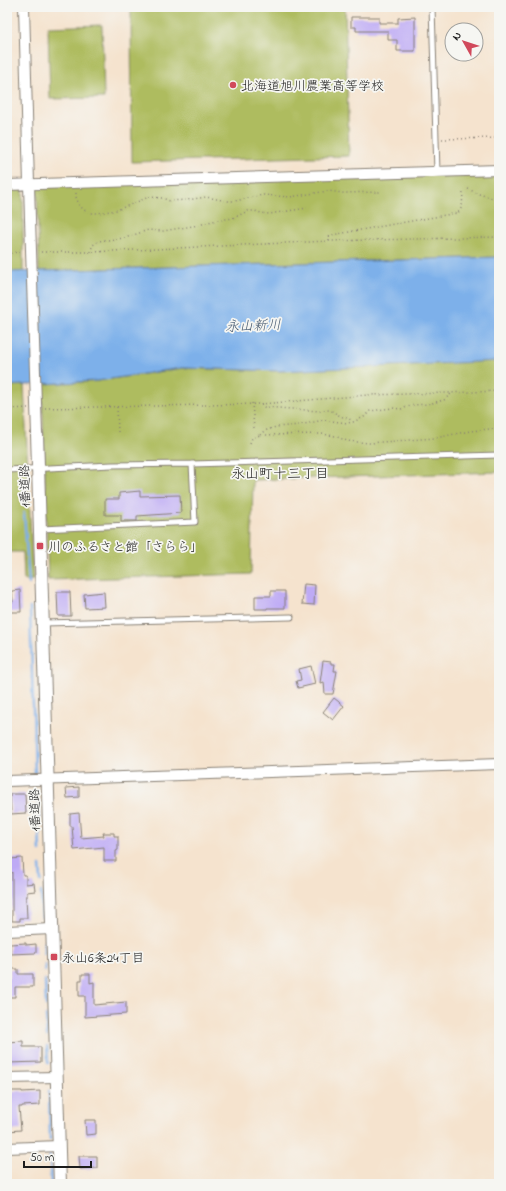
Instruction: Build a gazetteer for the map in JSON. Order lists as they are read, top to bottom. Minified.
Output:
{"streets":{"street":["1番道路"]},"districts":["永山町十三丁目"],"water":["永山新川"],"places":{"other":["北海道旭川農業高等学校"],"transit":["川のふるさと館「さらら」","永山6条24丁目"]},"scale_bar":"50 m","north":"top left"}
